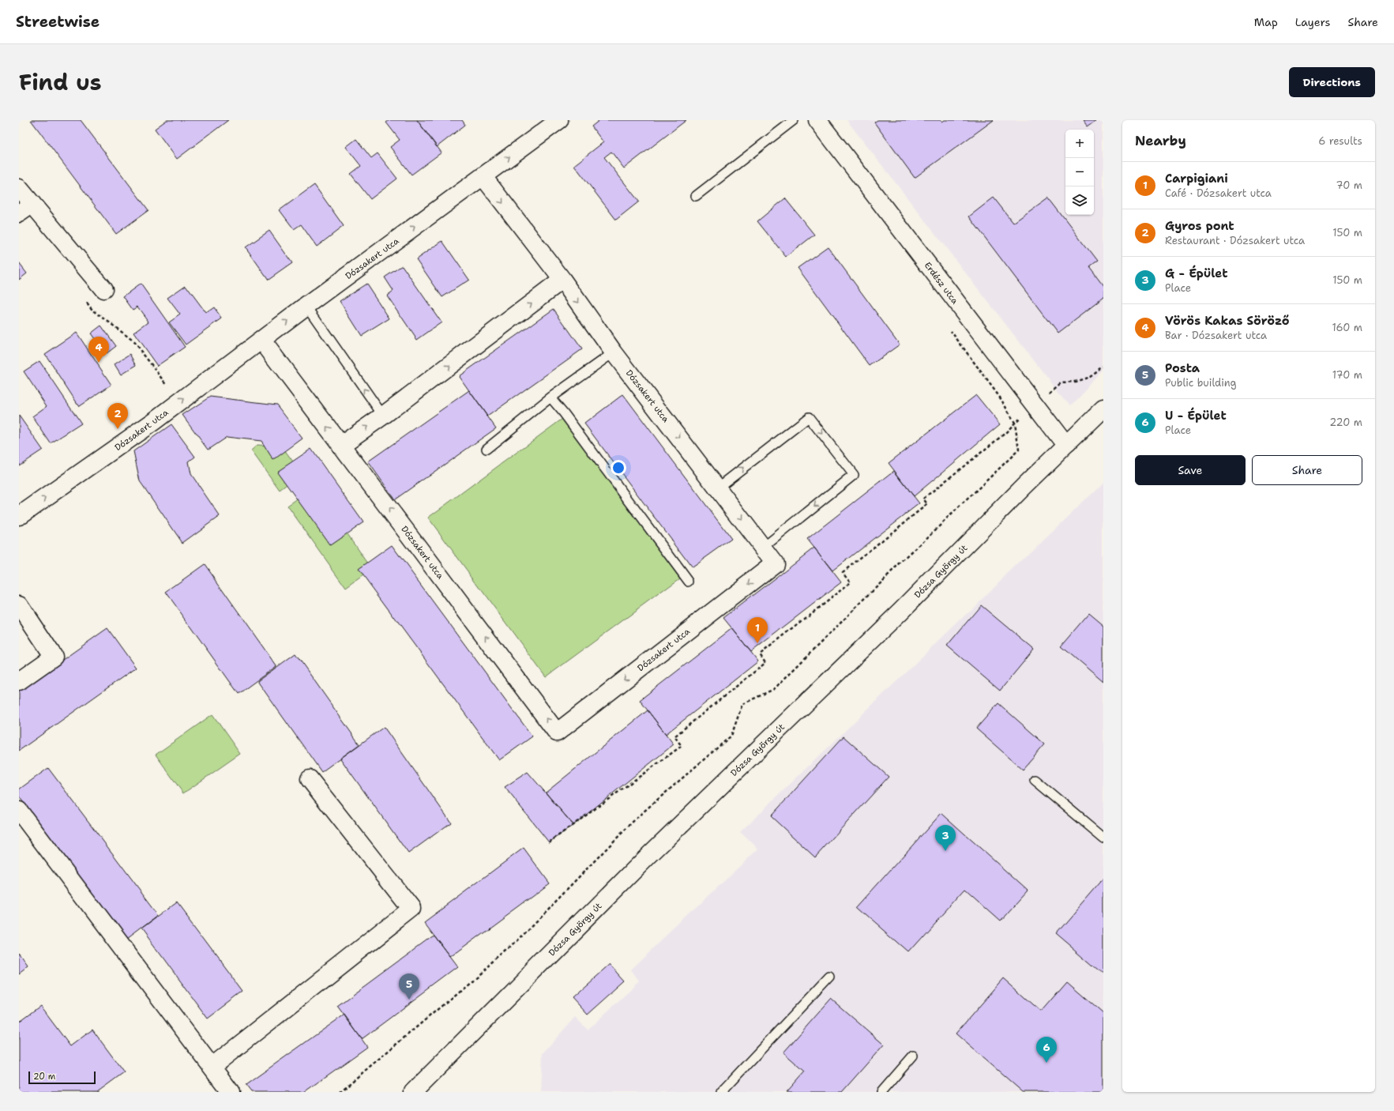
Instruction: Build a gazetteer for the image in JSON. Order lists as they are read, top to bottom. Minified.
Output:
{"streets":{"street":["Dózsakert utca","Erdész utca","Dózsa György út"]},"crossings":[["Erdész utca","Dózsa György út"]],"scale_bar":"20 m","page":{"header":"Streetwise","nav":["Map","Layers","Share"],"title":"Find us","buttons":["Directions",["Save","Share"]],"heading":["Nearby","6 results"],"map_buttons":["+","−"],"list":[{"mark":"1","name":"Carpigiani","note":"Café · Dózsakert utca","value":"70 m"},{"mark":"2","name":"Gyros pont","note":"Restaurant · Dózsakert utca","value":"150 m"},{"mark":"3","name":"G - Épület","note":"Place","value":"150 m"},{"mark":"4","name":"Vörös Kakas Söröző","note":"Bar · Dózsakert utca","value":"160 m"},{"mark":"5","name":"Posta","note":"Public building","value":"170 m"},{"mark":"6","name":"U - Épület","note":"Place","value":"220 m"}],"pins":["4","2","1","3","5","6"],"scale":"20 m"}}
